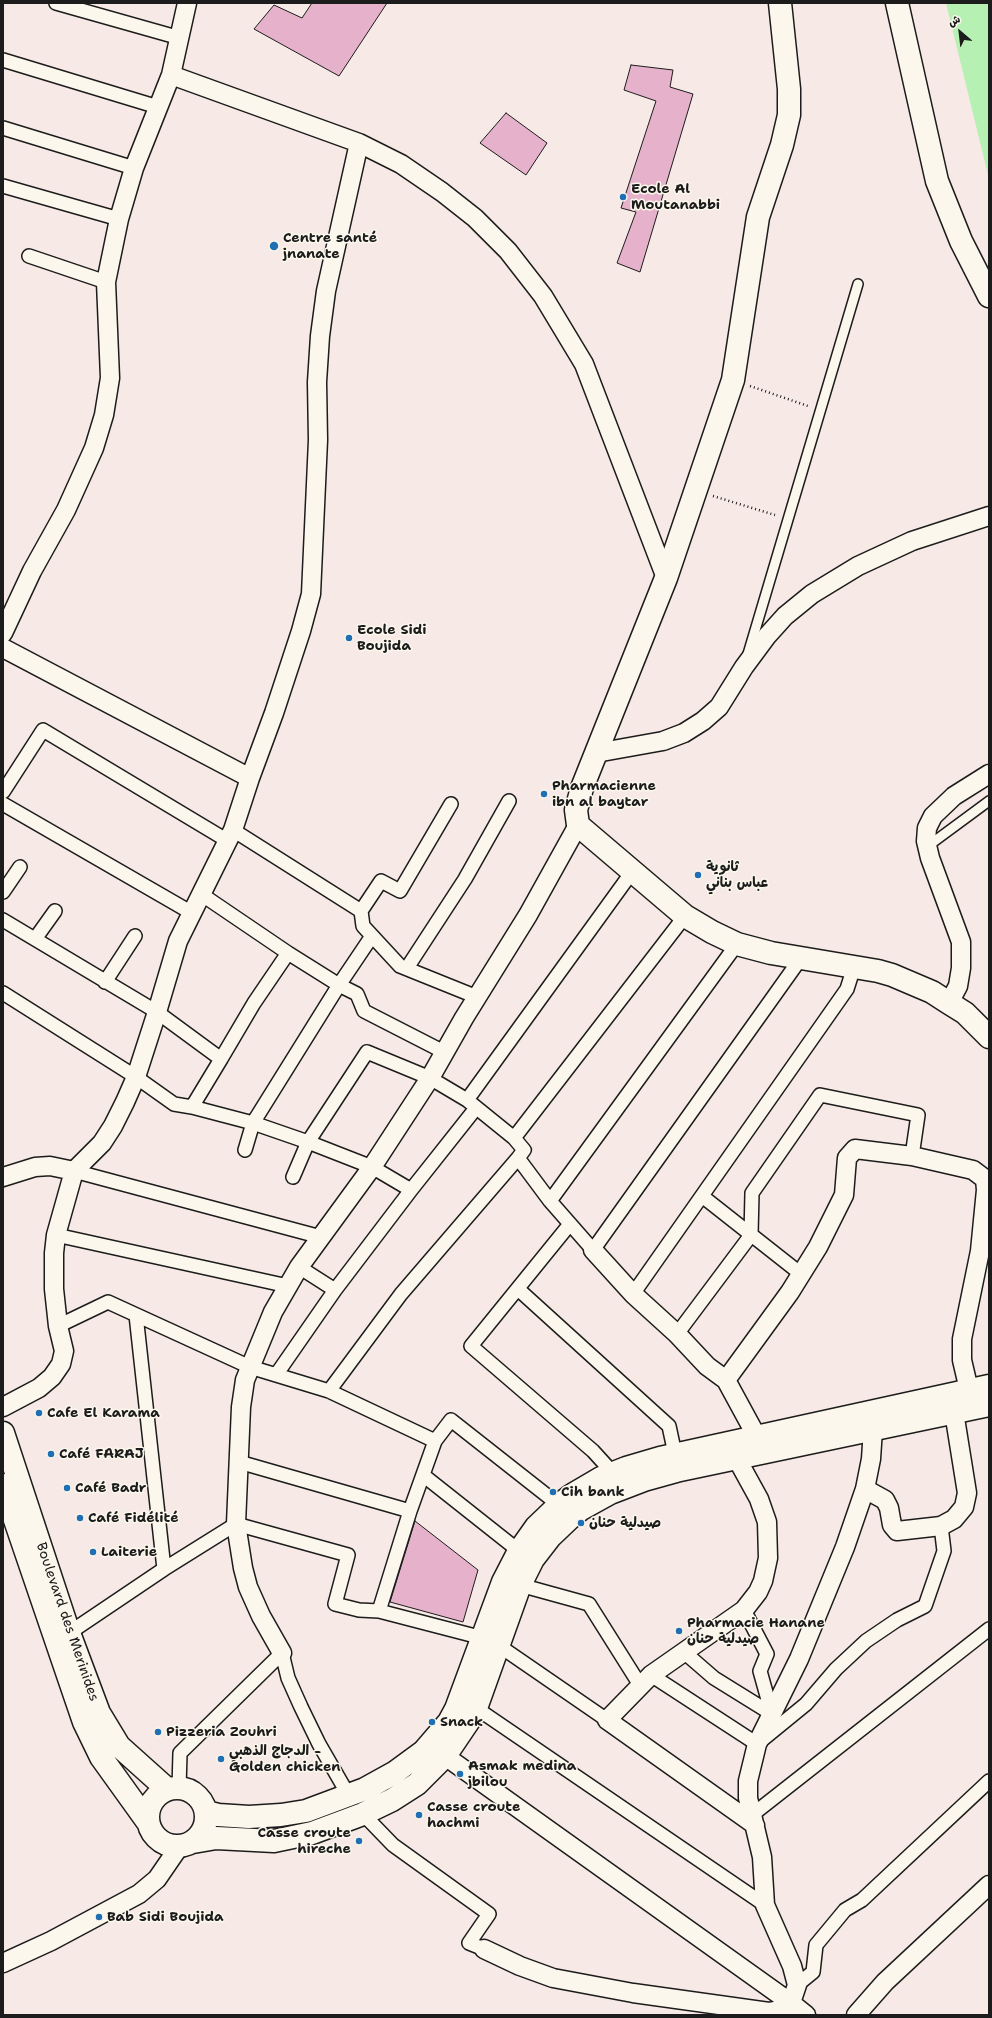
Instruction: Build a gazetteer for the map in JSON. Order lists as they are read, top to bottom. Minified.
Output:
{"streets":{"main road":["Boulevard des Merinides"]},"places":["Ecole Al Moutanabbi","Centre santé jnanate","Ecole Sidi Boujida","Pharmacienne ibn al baytar","ثانوية عباس بناني","Cafe El Karama","Café FARAJ","Café Badr","Cih bank","Café Fidélité","صيدلية حنان","Laiterie","Pharmacie Hanane صيدلية حنان","Snack","Pizzeria Zouhri","الدجاج الذهبي - Golden chicken","Asmak medina jbilou","Casse croute hachmi","Casse croute hireche","Bab Sidi Boujida"],"north":"top left"}
